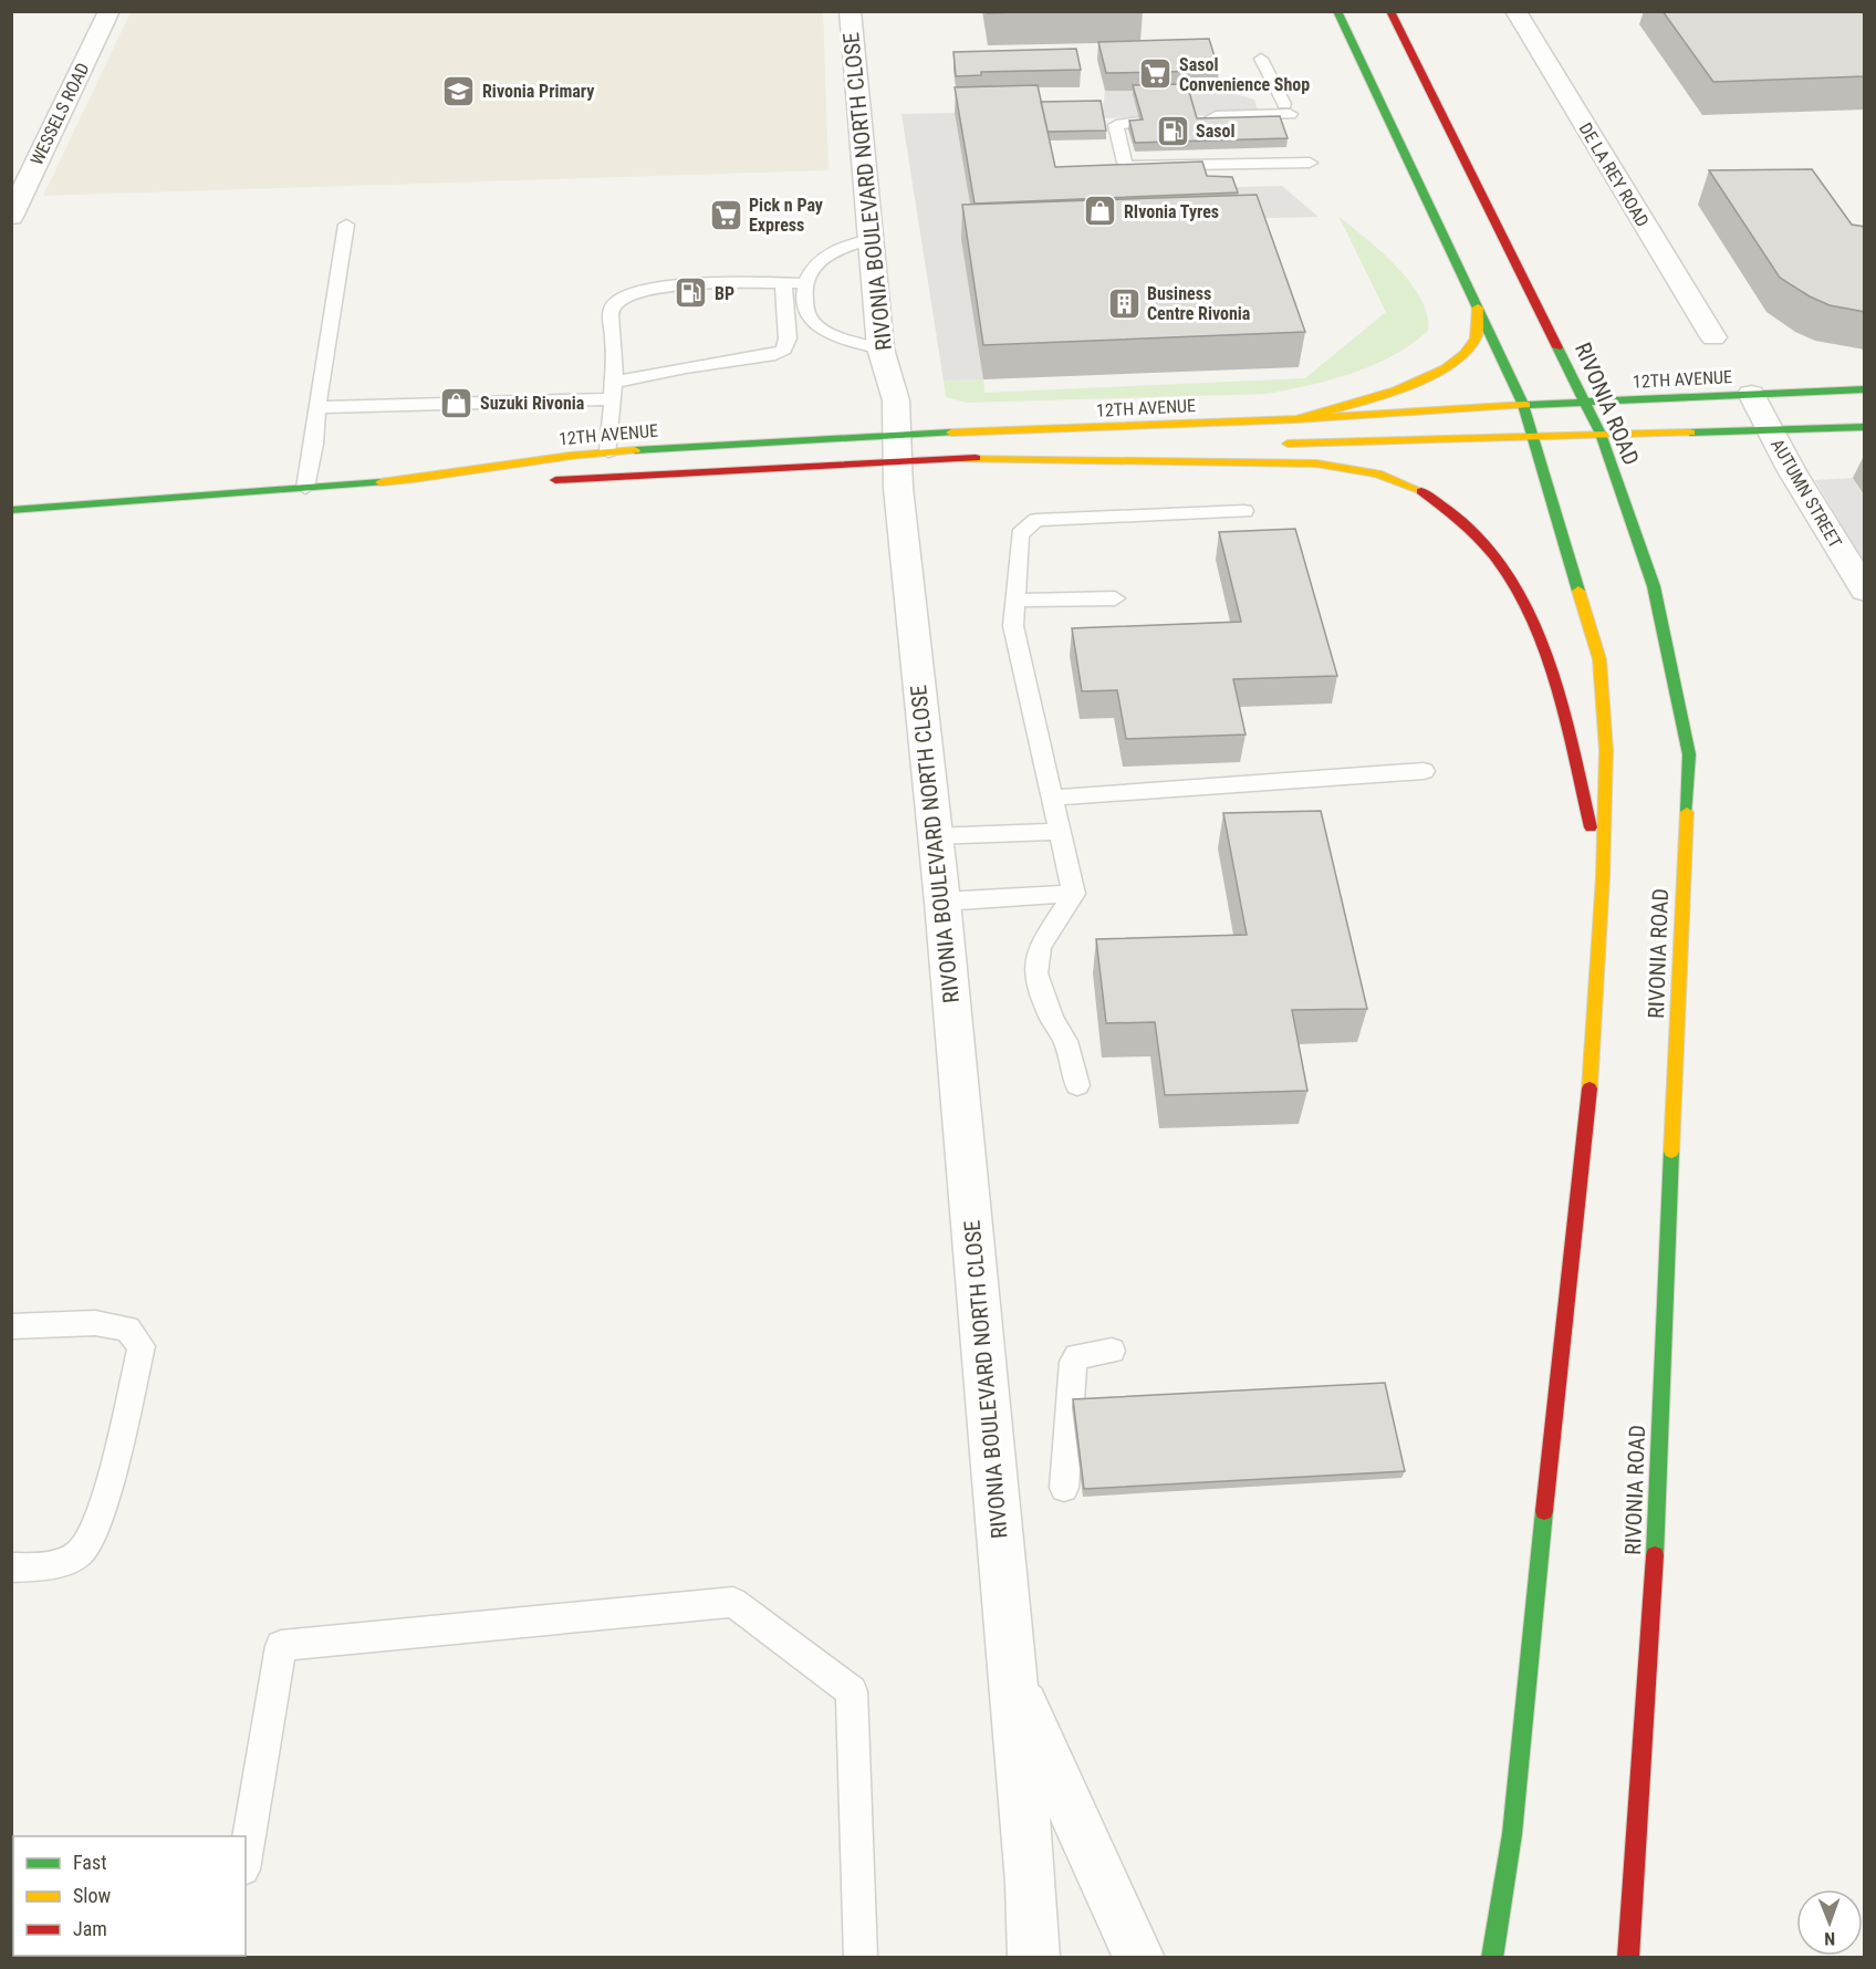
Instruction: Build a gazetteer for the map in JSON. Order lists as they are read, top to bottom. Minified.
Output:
{"streets":{"main road":["12TH AVENUE","RIVONIA ROAD"],"street":["WESSELS ROAD","DE LA REY ROAD","RIVONIA BOULEVARD NORTH CLOSE","AUTUMN STREET"]},"crossings":[["RIVONIA BOULEVARD NORTH CLOSE","12TH AVENUE"],["12TH AVENUE","RIVONIA ROAD"],["12TH AVENUE","AUTUMN STREET"]],"places":{"supermarket":["Sasol Convenience Shop","Pick n Pay Express"],"school or university":["Rivonia Primary"],"fuel station":["Sasol","BP"],"shop":["RIvonia Tyres","Suzuki Rivonia"],"building":["Business Centre Rivonia"]},"legend":["Fast","Slow","Jam"],"north":"bottom"}
